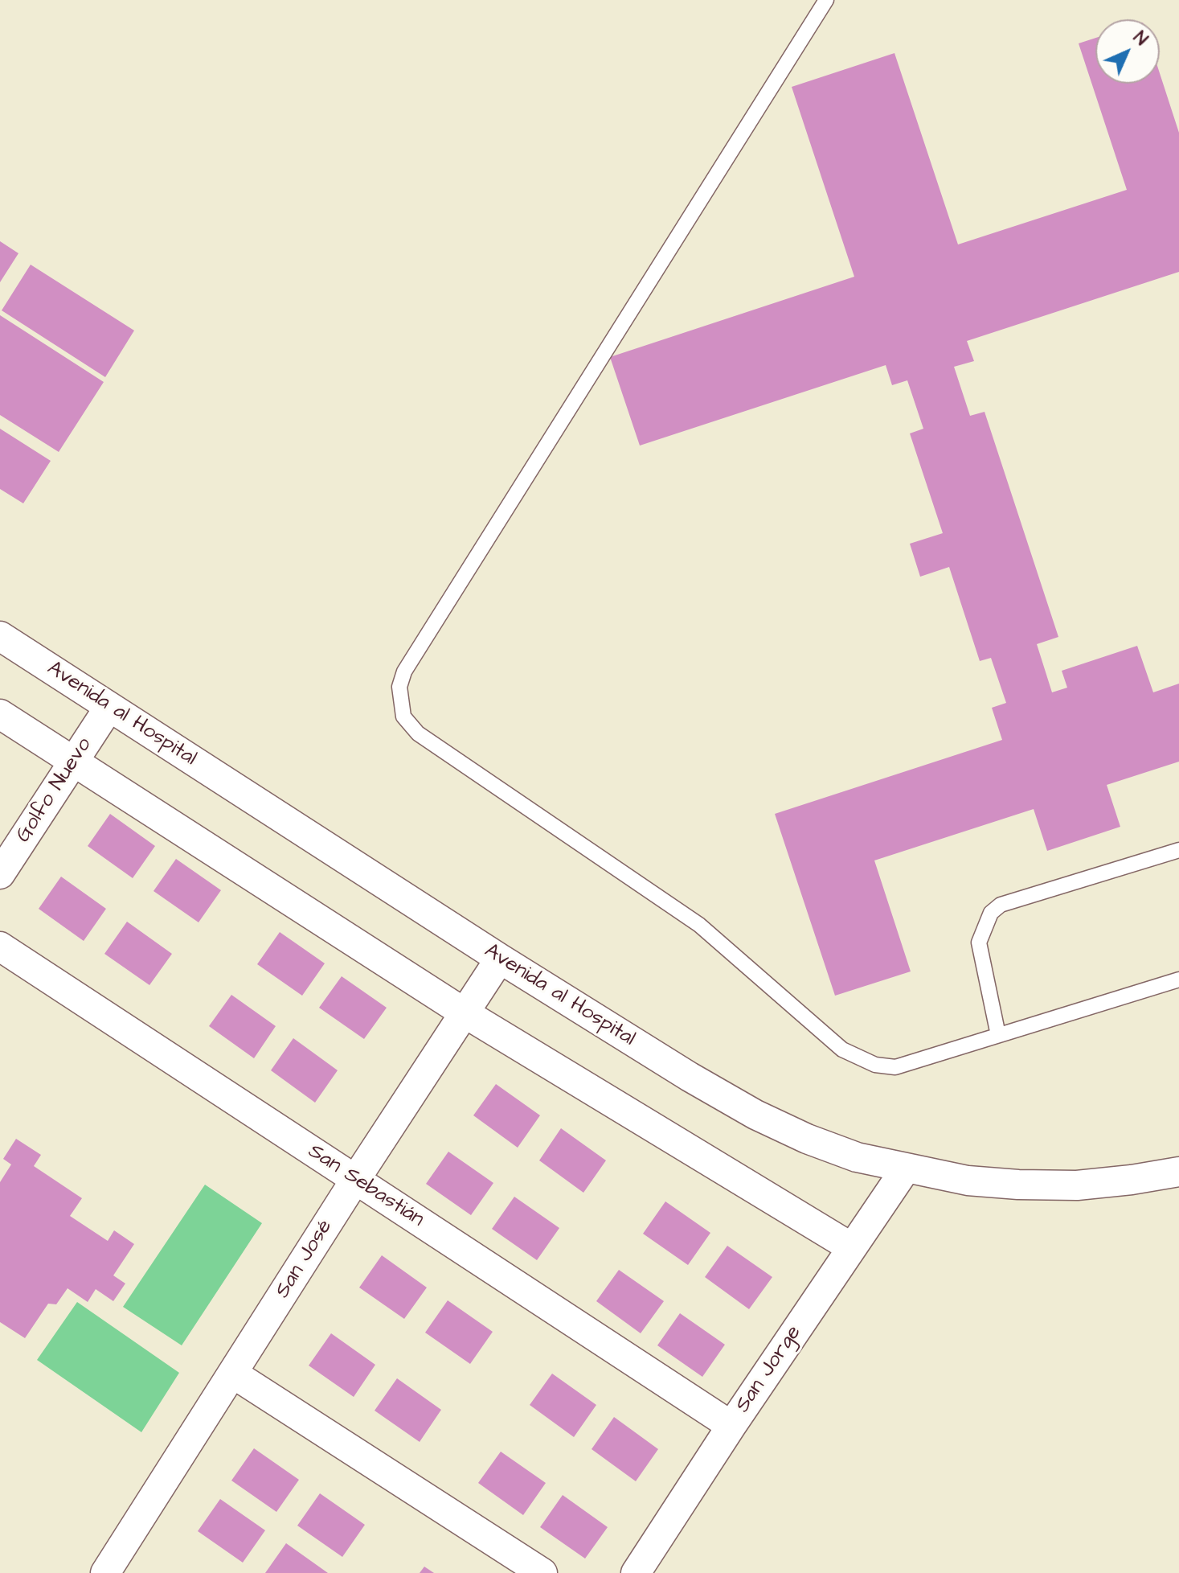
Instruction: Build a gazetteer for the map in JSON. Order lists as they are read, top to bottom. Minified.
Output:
{"streets":{"street":["Avenida al Hospital","Golfo Nuevo","San Sebastián","San José","San Jorge"]},"crossings":[["Avenida al Hospital","Golfo Nuevo"],["Avenida al Hospital","San José"],["Avenida al Hospital","San Jorge"],["San Sebastián","San José"],["San Sebastián","San Jorge"]],"north":"top right"}
